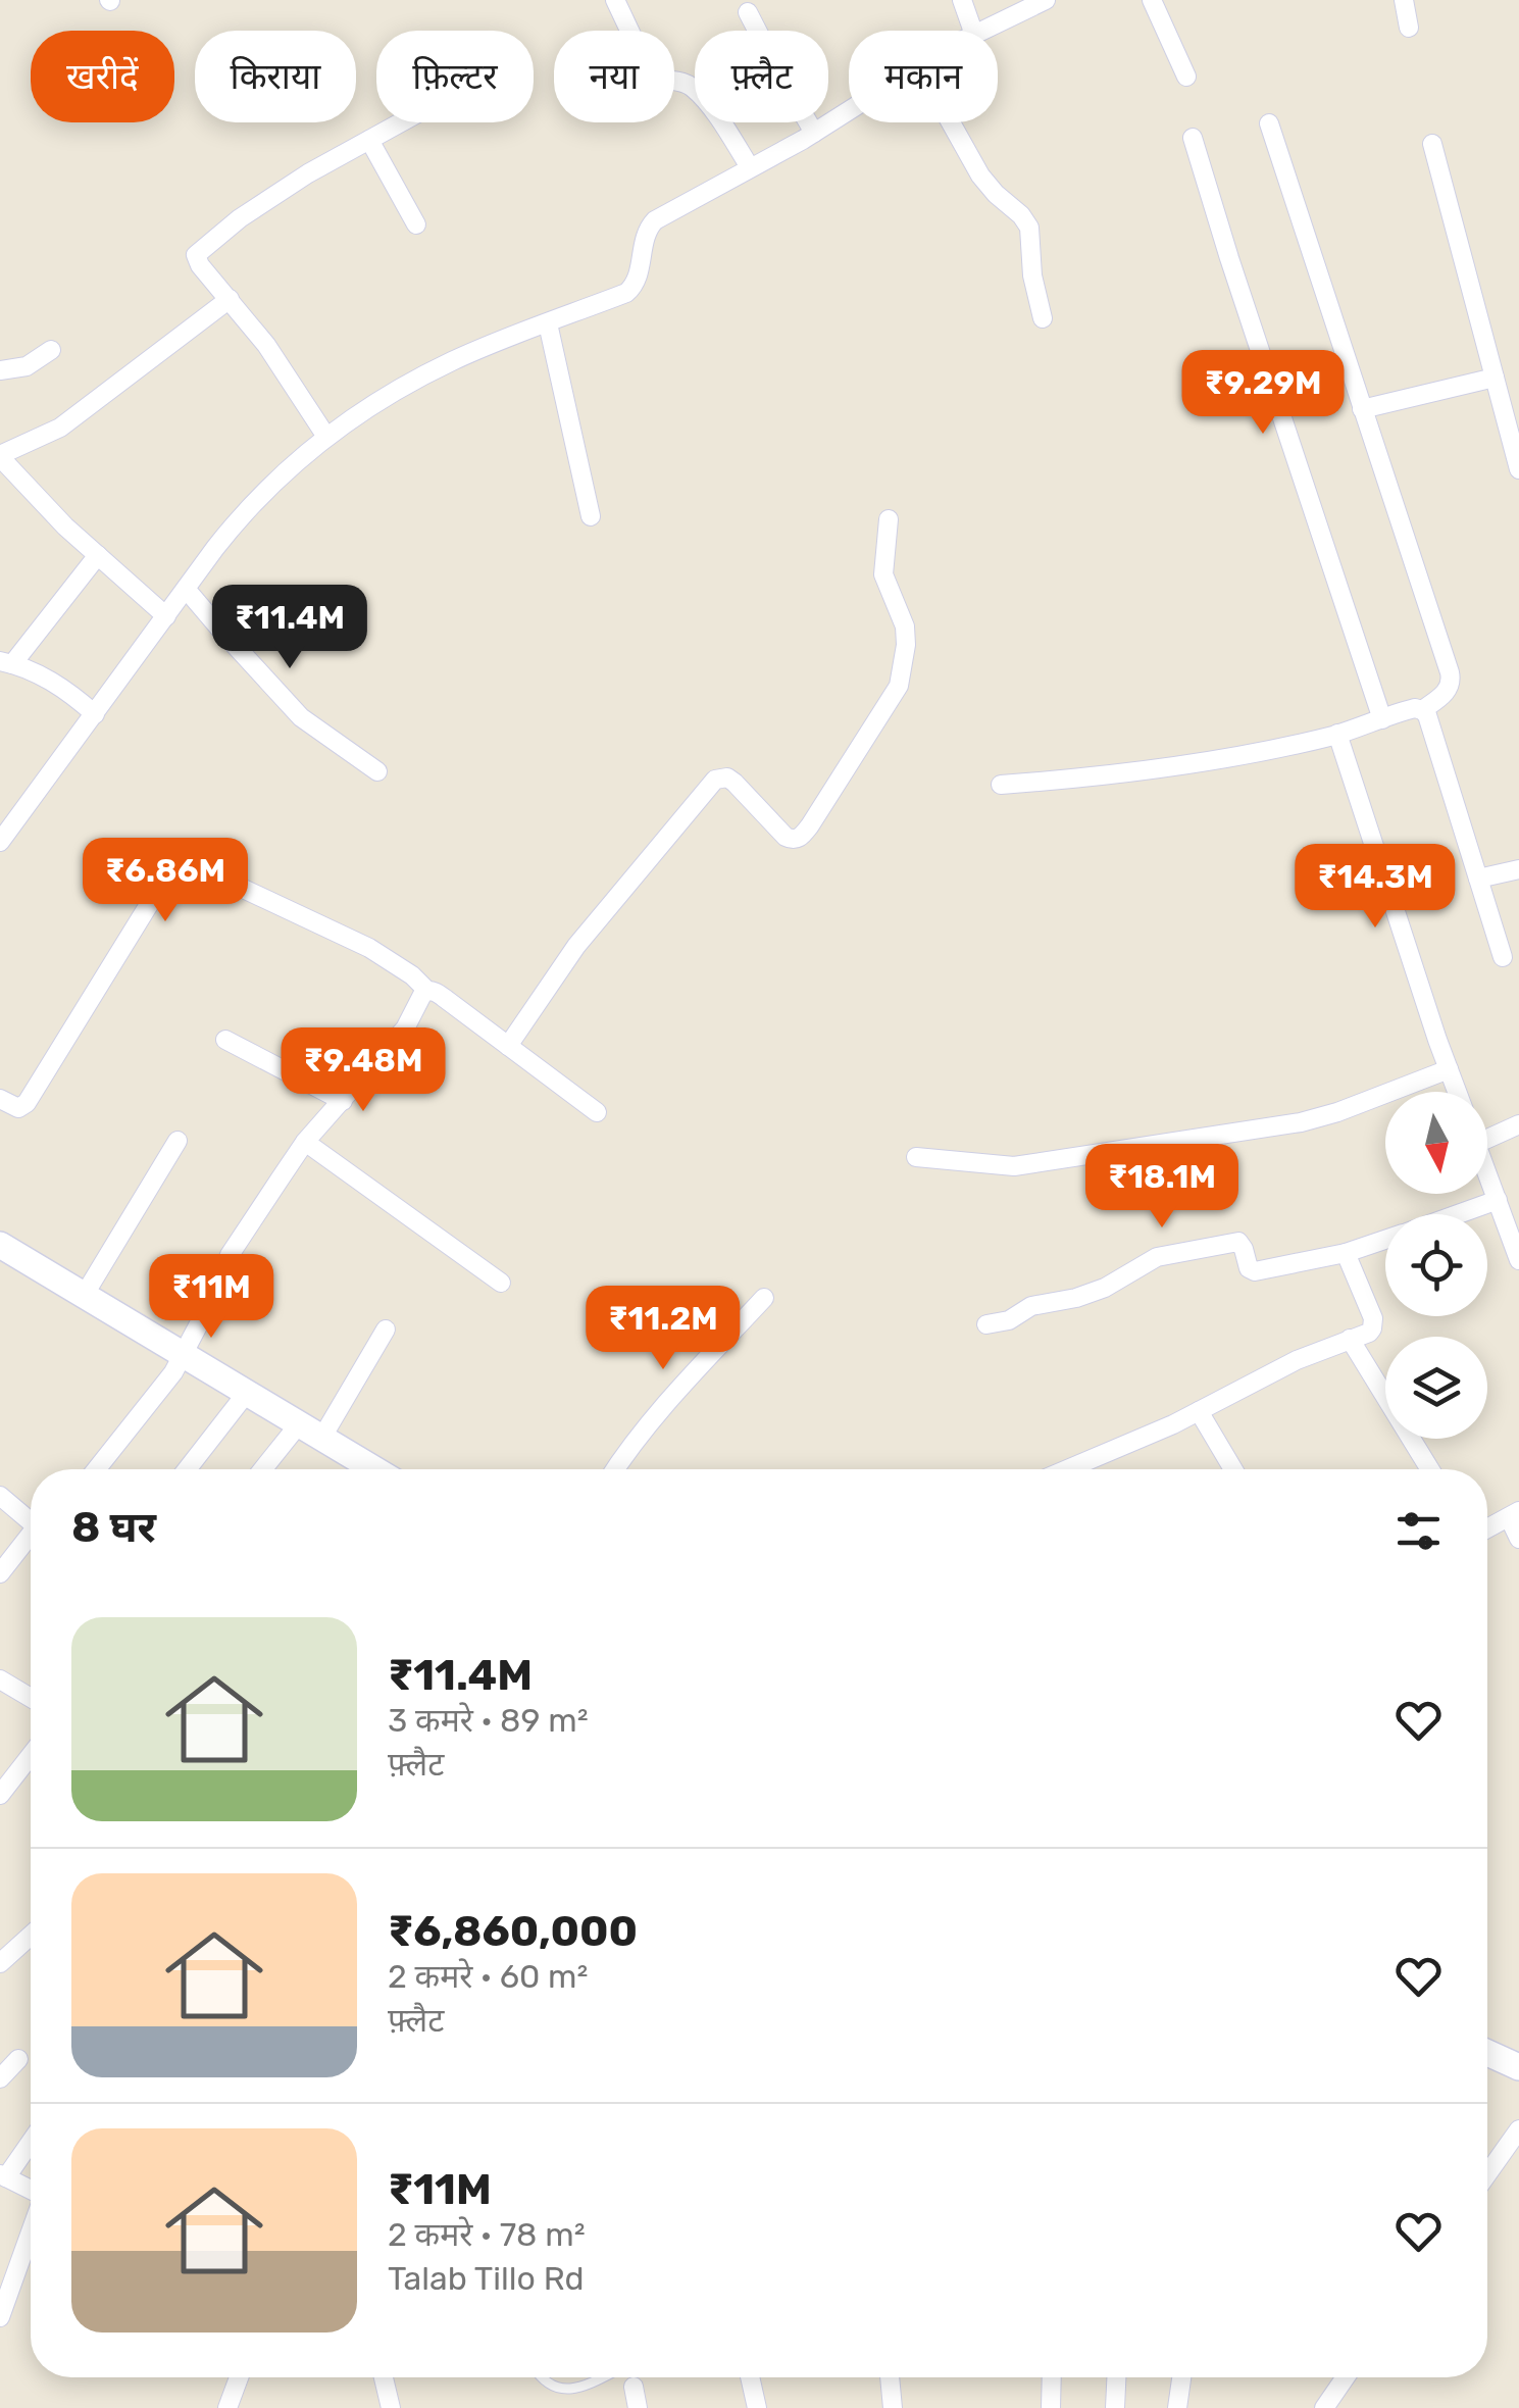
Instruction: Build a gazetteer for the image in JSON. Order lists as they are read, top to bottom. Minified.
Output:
{"north":"bottom","page":{"chip":["खरीदें","किराया","फ़िल्टर","नया","फ़्लैट","मकान"],"price":["₹9.29M","₹11.4M","₹6.86M","₹14.3M","₹9.48M","₹18.1M","₹11M","₹11.2M"],"heading":"8 घर","list":[{"name":"₹11.4M","note":"3 कमरे · 89 m² · फ़्लैट"},{"name":"₹6,860,000","note":"2 कमरे · 60 m² · फ़्लैट"},{"name":"₹11M","note":"2 कमरे · 78 m² · Talab Tillo Rd"}]}}
